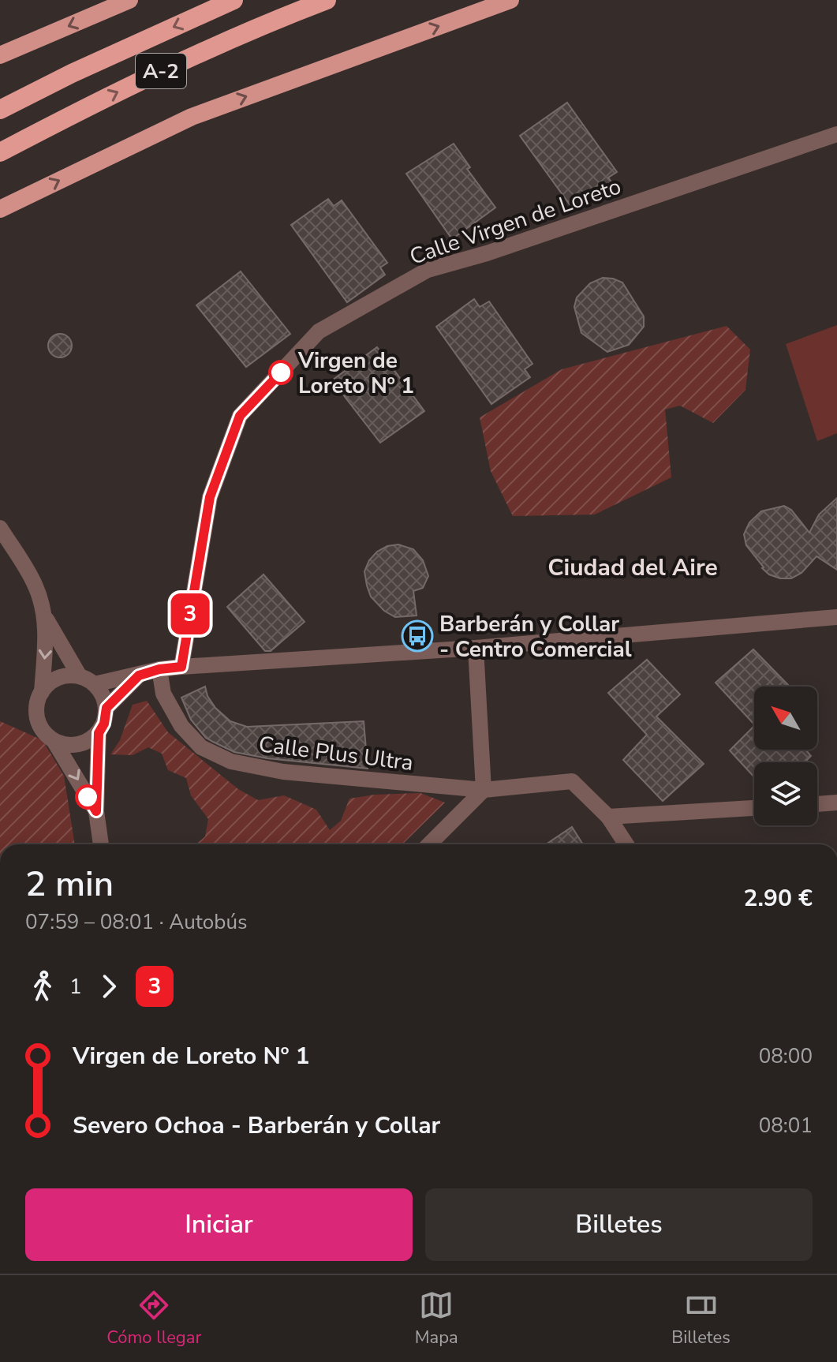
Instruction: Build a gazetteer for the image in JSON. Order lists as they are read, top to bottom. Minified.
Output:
{"streets":{"highway":["A-2"],"street":["Calle Virgen de Loreto","Calle Plus Ultra"]},"districts":["Ciudad del Aire"],"places":{"other":["Virgen de Loreto Nº 1"],"bus stop":["Barberán y Collar - Centro Comercial"]},"lines":["bus line 3"],"north":"top left","page":{"on_map":"3","heading":["2 min","07:59 – 08:01 · Autobús","2.90 €"],"legs":["1","3"],"list":[{"name":"Virgen de Loreto Nº 1","value":"08:00"},{"name":"Severo Ochoa - Barberán y Collar","value":"08:01"}],"buttons":["Iniciar","Billetes"],"tabs":["Cómo llegar","Mapa","Billetes"]}}
